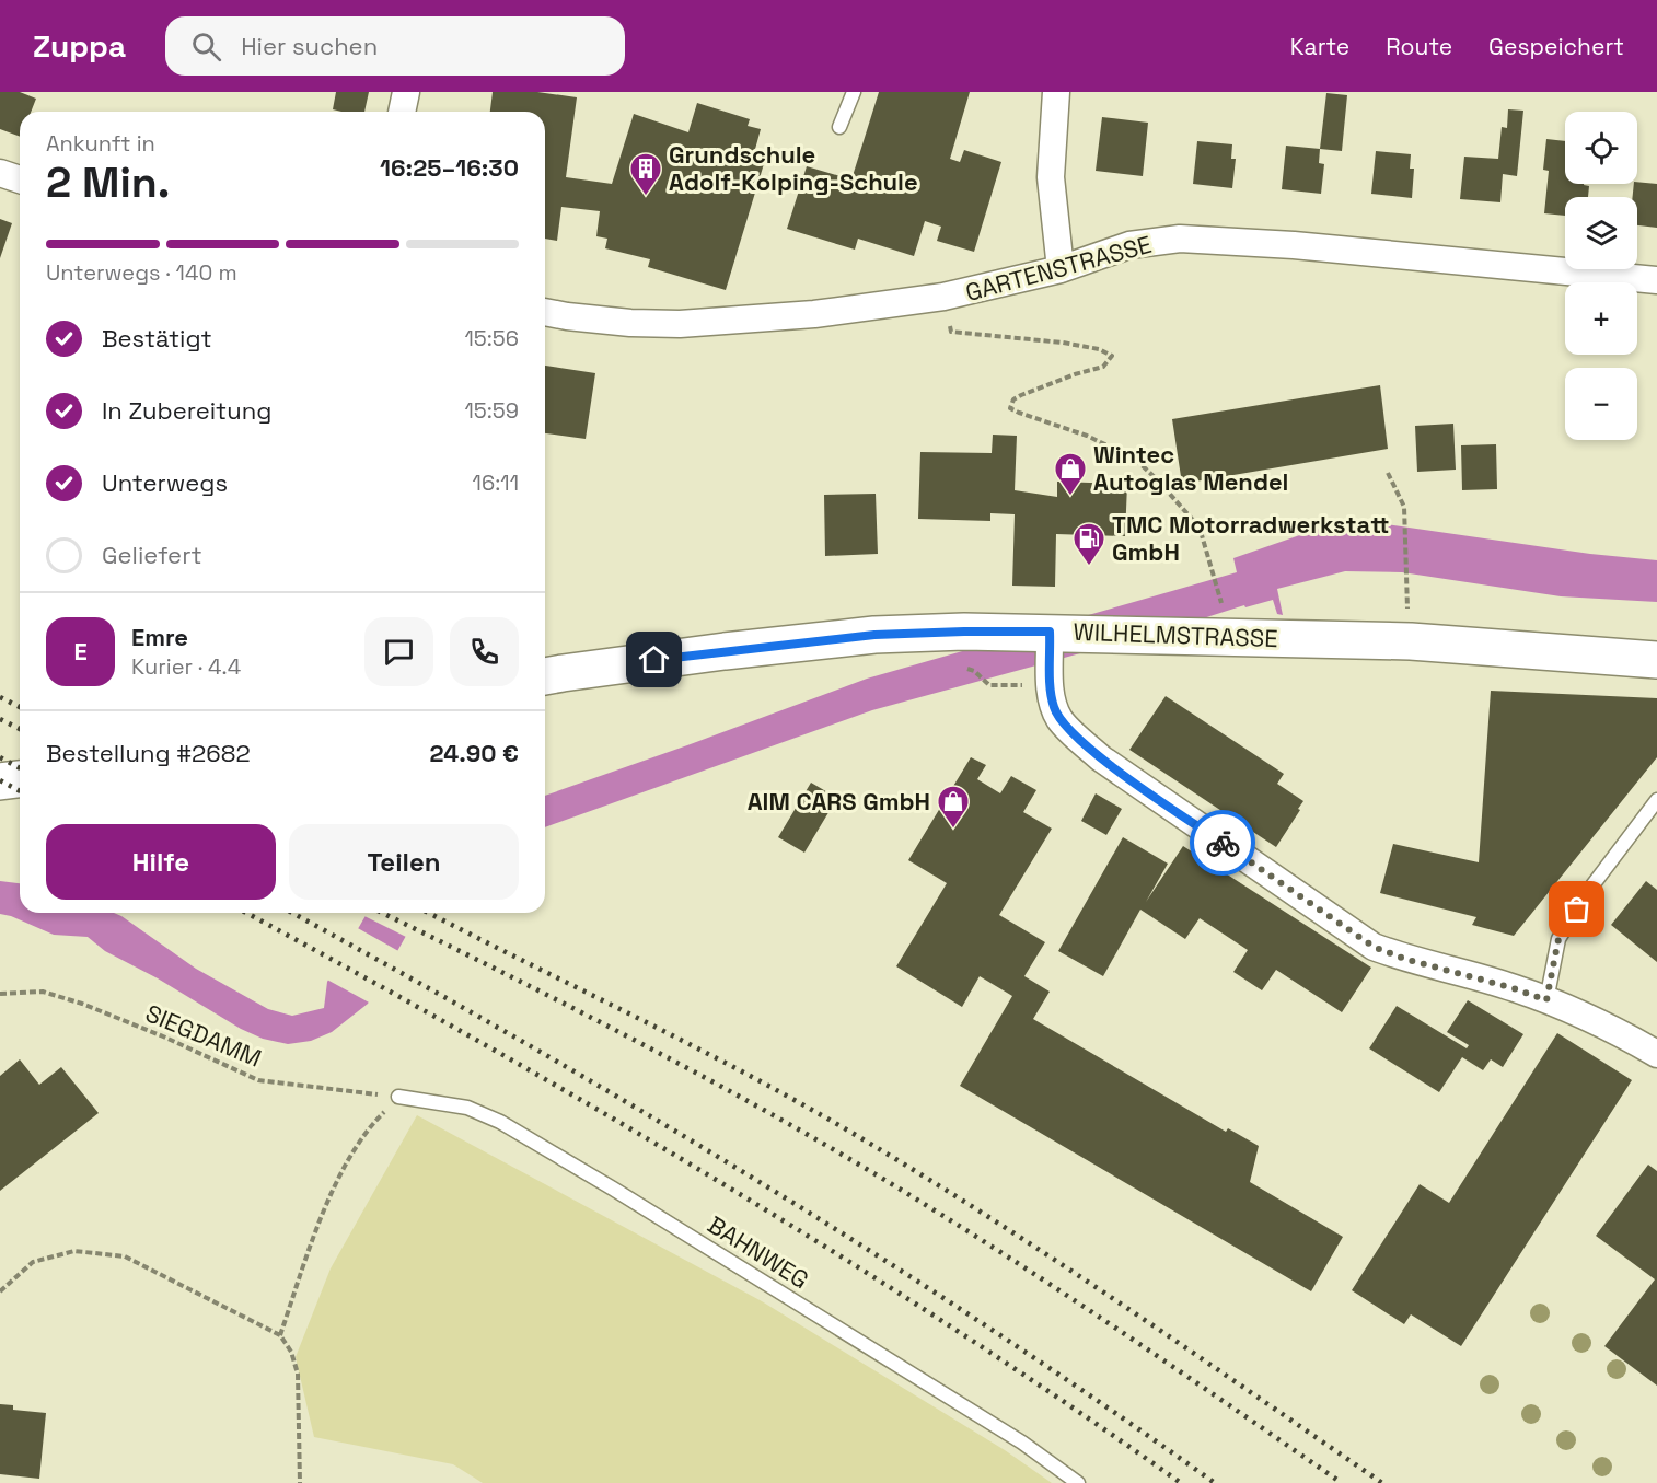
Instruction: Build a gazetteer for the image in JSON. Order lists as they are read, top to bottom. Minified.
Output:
{"streets":{"main road":["WILHELMSTRASSE"],"street":["GARTENSTRASSE"],"lane":["BAHNWEG"],"path":["SIEGDAMM"]},"crossings":[["SIEGDAMM","BAHNWEG"]],"places":{"building":["Grundschule Adolf-Kolping-Schule"],"shop":["Wintec Autoglas Mendel","AIM CARS GmbH"],"fuel station":["TMC Motorradwerkstatt GmbH"]},"page":{"header":"Zuppa","search":"Hier suchen","nav":["Karte","Route","Gespeichert"],"map_buttons":["+","−"],"heading":["2 Min.","Ankunft in","16:25–16:30"],"panel":["Emre","Kurier · 4.4","Bestellung #2682","24.90 €"],"bar":"Unterwegs · 140 m","list":[["Bestätigt","15:56"],["In Zubereitung","15:59"],["Unterwegs","16:11"],"Geliefert"],"round":"E","buttons":["Hilfe","Teilen"]}}
